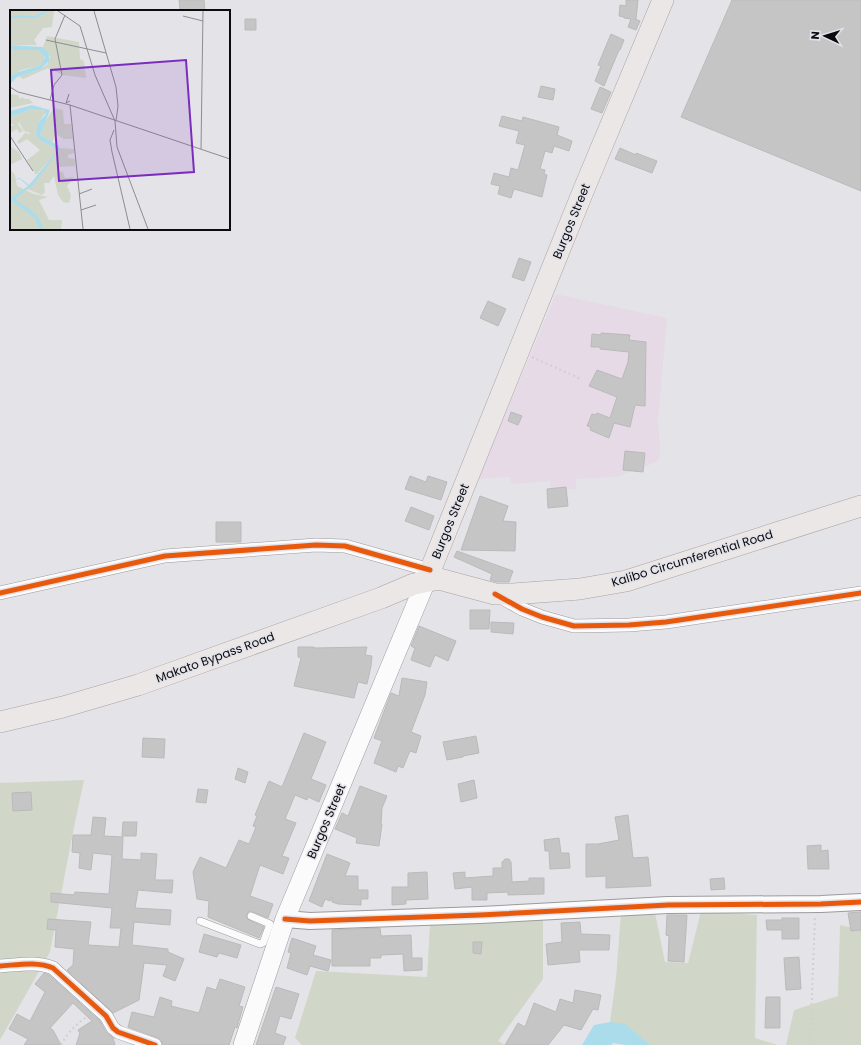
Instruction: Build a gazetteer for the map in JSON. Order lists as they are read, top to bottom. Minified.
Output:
{"streets":{"main road":["Burgos Street","Kalibo Circumferential Road","Makato Bypass Road"]},"crossings":[["Burgos Street","Kalibo Circumferential Road"],["Burgos Street","Makato Bypass Road"],["Kalibo Circumferential Road","Makato Bypass Road"]],"north":"left"}
